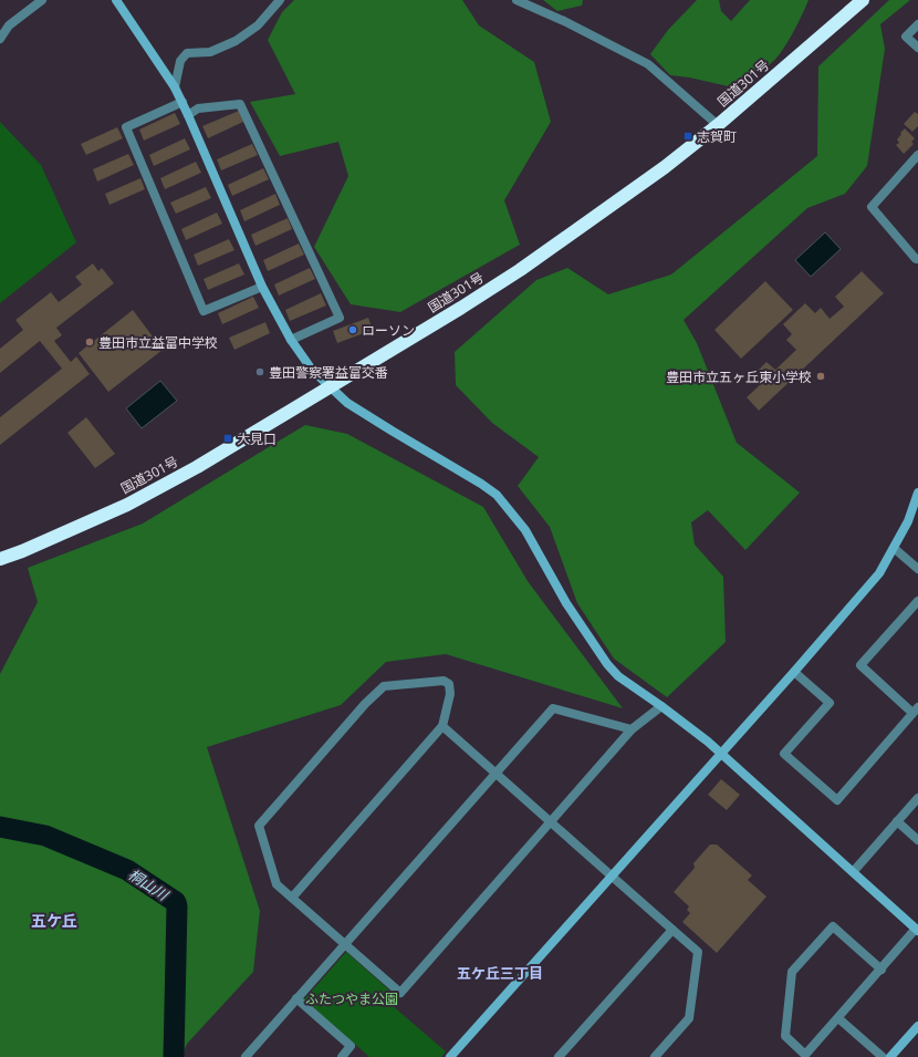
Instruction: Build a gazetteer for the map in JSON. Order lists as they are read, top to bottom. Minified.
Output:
{"streets":{"highway":["国道301号"]},"districts":["五ケ丘","五ケ丘三丁目"],"water":["桐山川"],"parks":["ふたつやま公園"],"places":{"transit":["志賀町","大見口"],"other":["ローソン","豊田市立益富中学校","豊田警察署益富交番","豊田市立五ヶ丘東小学校"]}}
